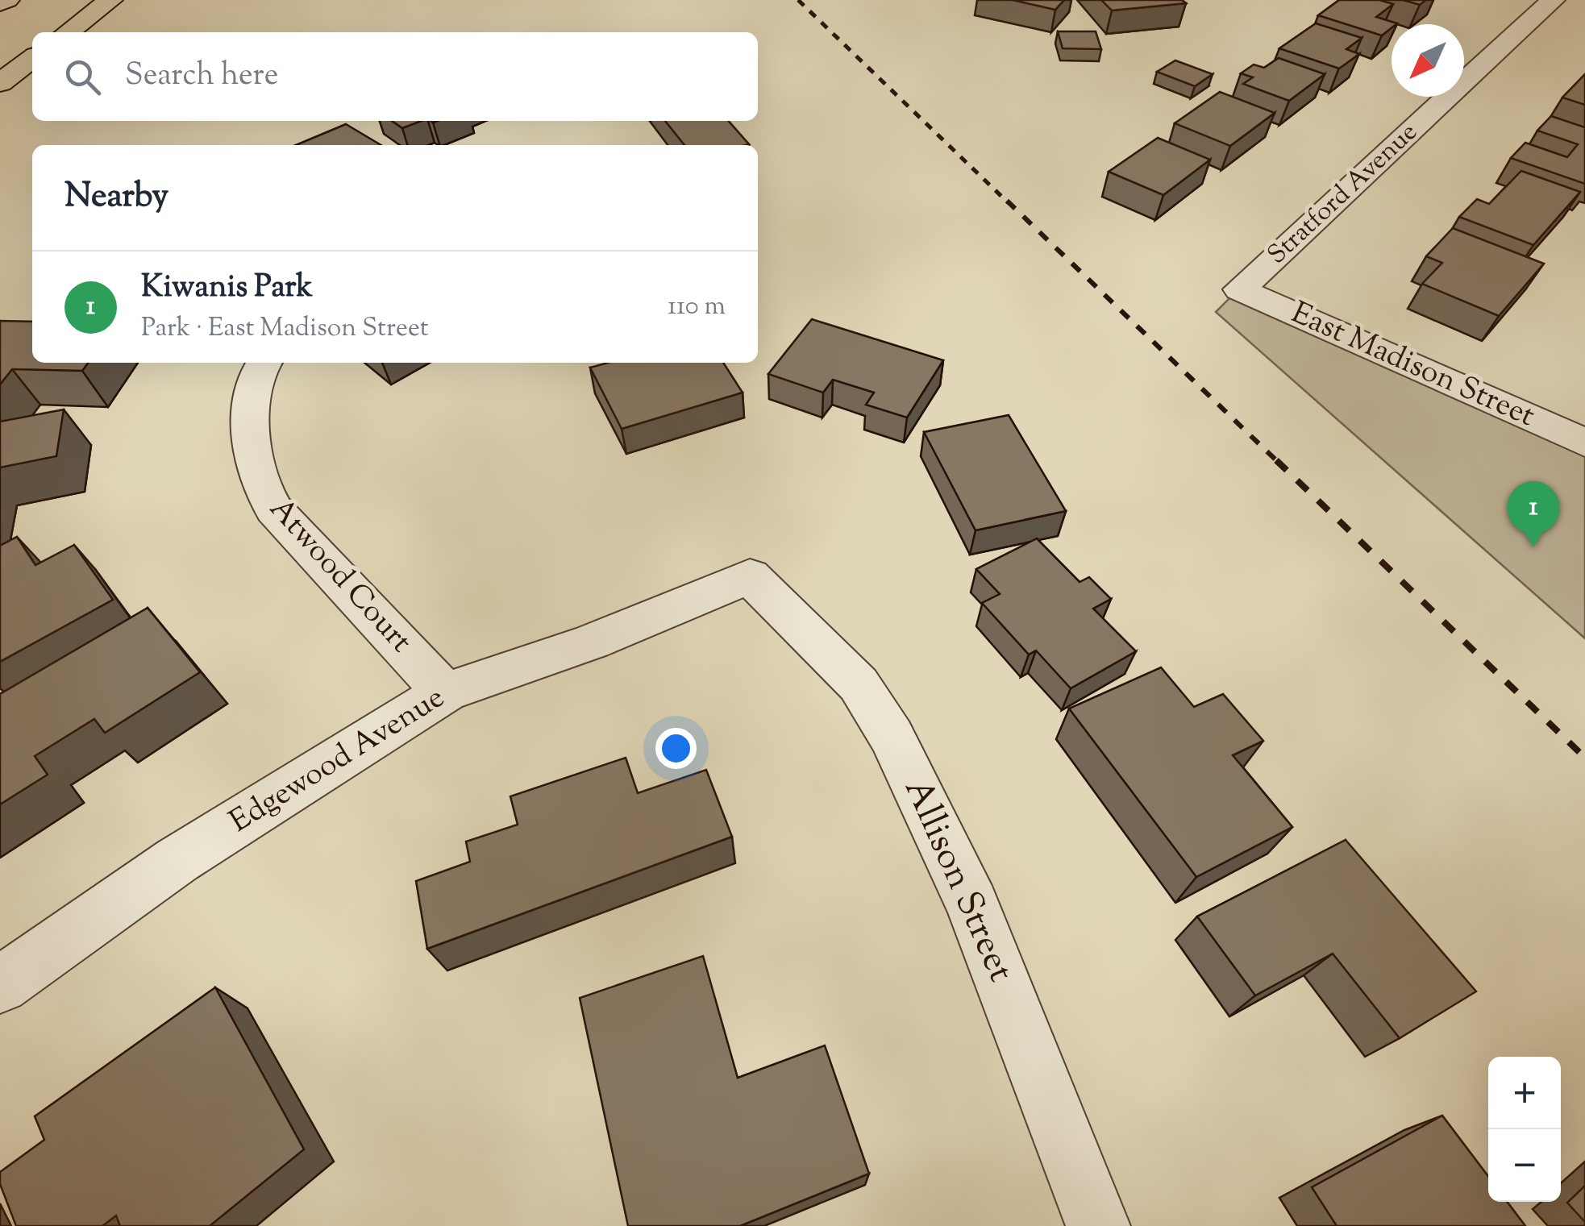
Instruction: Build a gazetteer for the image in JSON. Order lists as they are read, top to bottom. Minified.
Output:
{"streets":{"street":["Stratford Avenue","East Madison Street","Atwood Court","Edgewood Avenue","Allison Street"]},"crossings":[["Stratford Avenue","East Madison Street"],["Atwood Court","Edgewood Avenue"],["Edgewood Avenue","Allison Street"]],"north":"bottom left","page":{"search":"Search here","heading":"Nearby","list":[{"mark":"1","name":"Kiwanis Park","note":"Park · East Madison Street","value":"110 m"}],"pins":"1","map_buttons":["+","−"]}}
